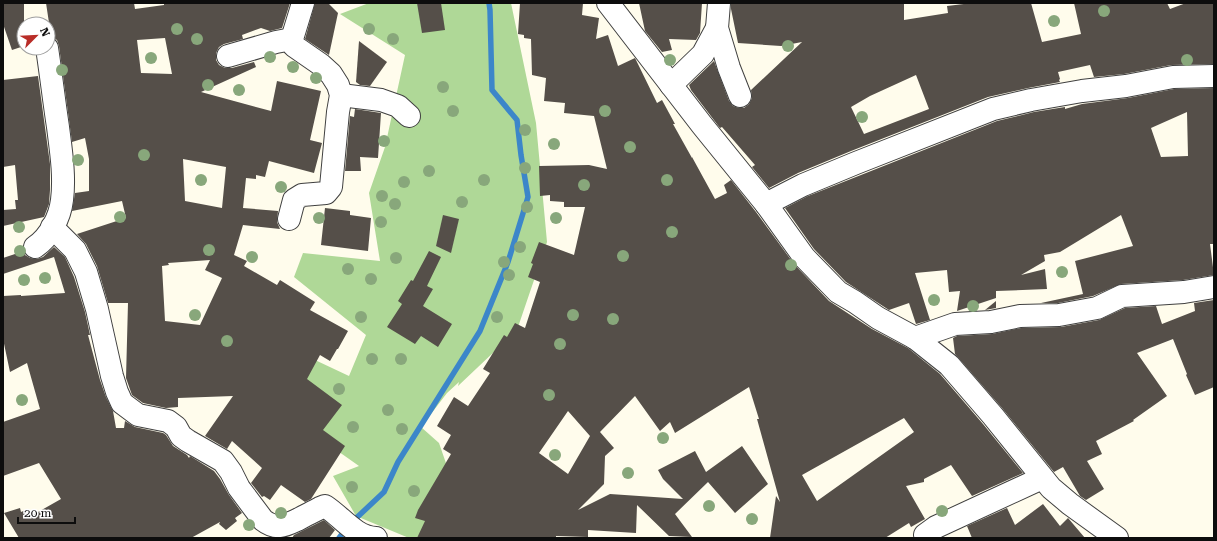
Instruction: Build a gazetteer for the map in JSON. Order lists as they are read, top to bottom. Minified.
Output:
{"scale_bar":"20 m","north":"top right"}
